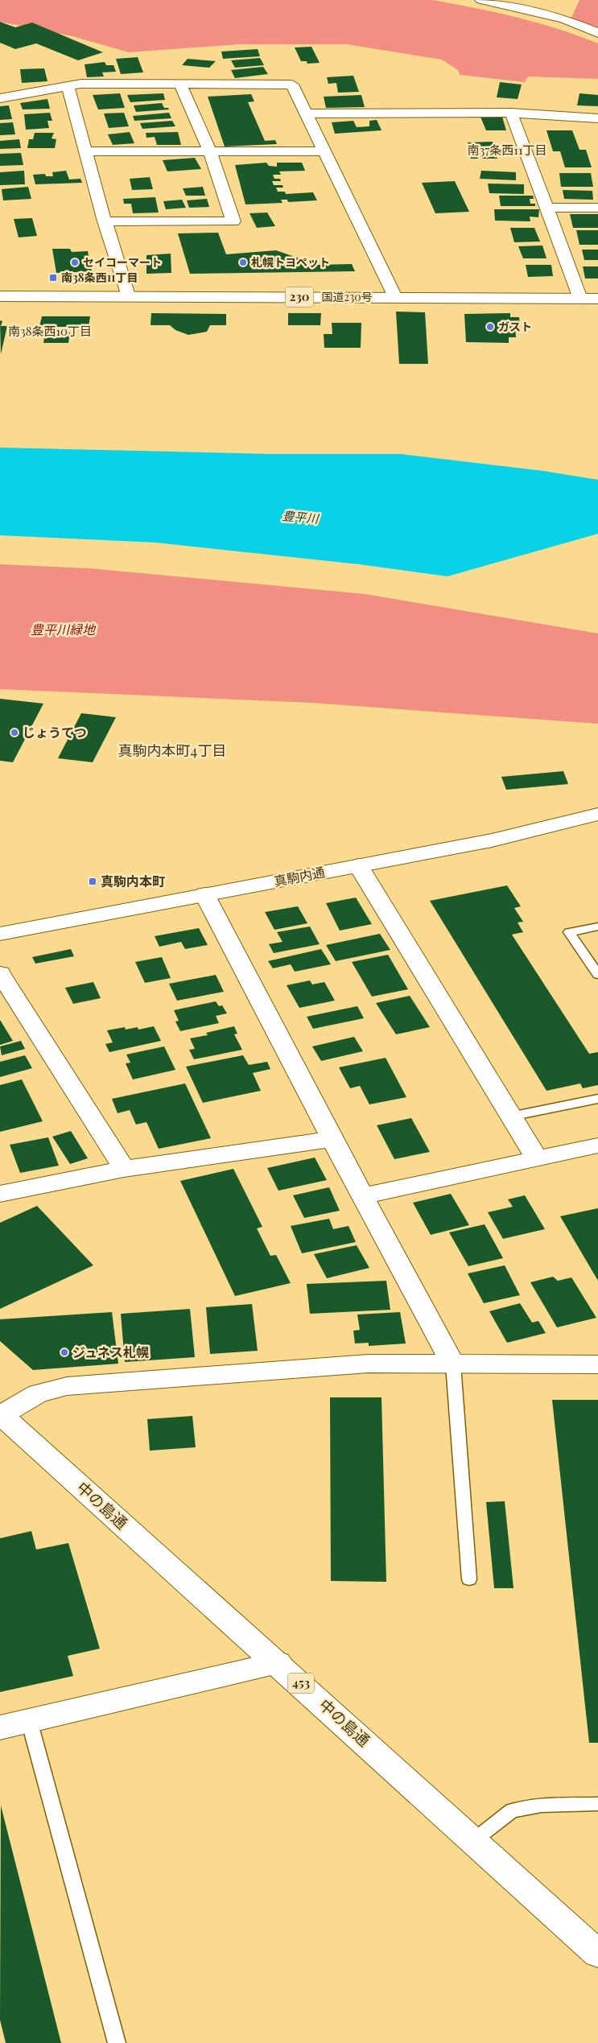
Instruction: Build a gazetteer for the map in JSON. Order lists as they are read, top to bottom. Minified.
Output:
{"streets":{"main road":["230","国道230号","真駒内通","中の島通","453"]},"districts":["南37条西11丁目","南38条西10丁目","真駒内本町4丁目"],"water":["豊平川"],"parks":["豊平川緑地"],"places":{"other":["セイコーマート","札幌トヨペット","ガスト","じょうてつ","ジュネス札幌"],"transit":["南38条西11丁目","真駒内本町"]}}
